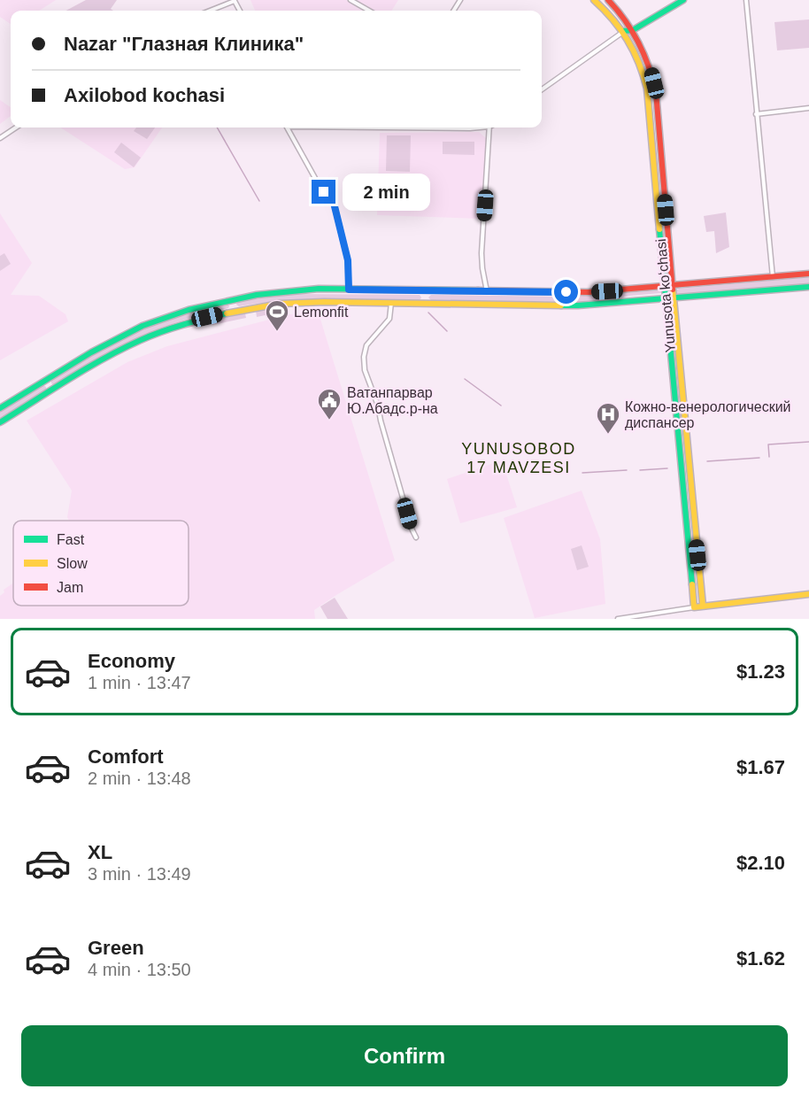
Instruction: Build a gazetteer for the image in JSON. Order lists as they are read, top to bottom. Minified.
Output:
{"streets":{"main road":["Yunusota koʻchasi"]},"districts":["YUNUSOBOD 17 MAVZESI"],"places":{"sports":["Lemonfit"],"public building":["Ватанпарвар Ю.Абадс.р-на"],"hospital":["Кожно-венерологический диспансер"]},"legend":["Fast","Slow","Jam"],"page":{"banner":["Nazar \"Глазная Клиника\"","Axilobod kochasi"],"bubble":"2 min","list":[{"name":"Economy","note":"1 min · 13:47","value":"$1.23"},{"name":"Comfort","note":"2 min · 13:48","value":"$1.67"},{"name":"XL","note":"3 min · 13:49","value":"$2.10"},{"name":"Green","note":"4 min · 13:50","value":"$1.62"}],"buttons":"Confirm"}}
